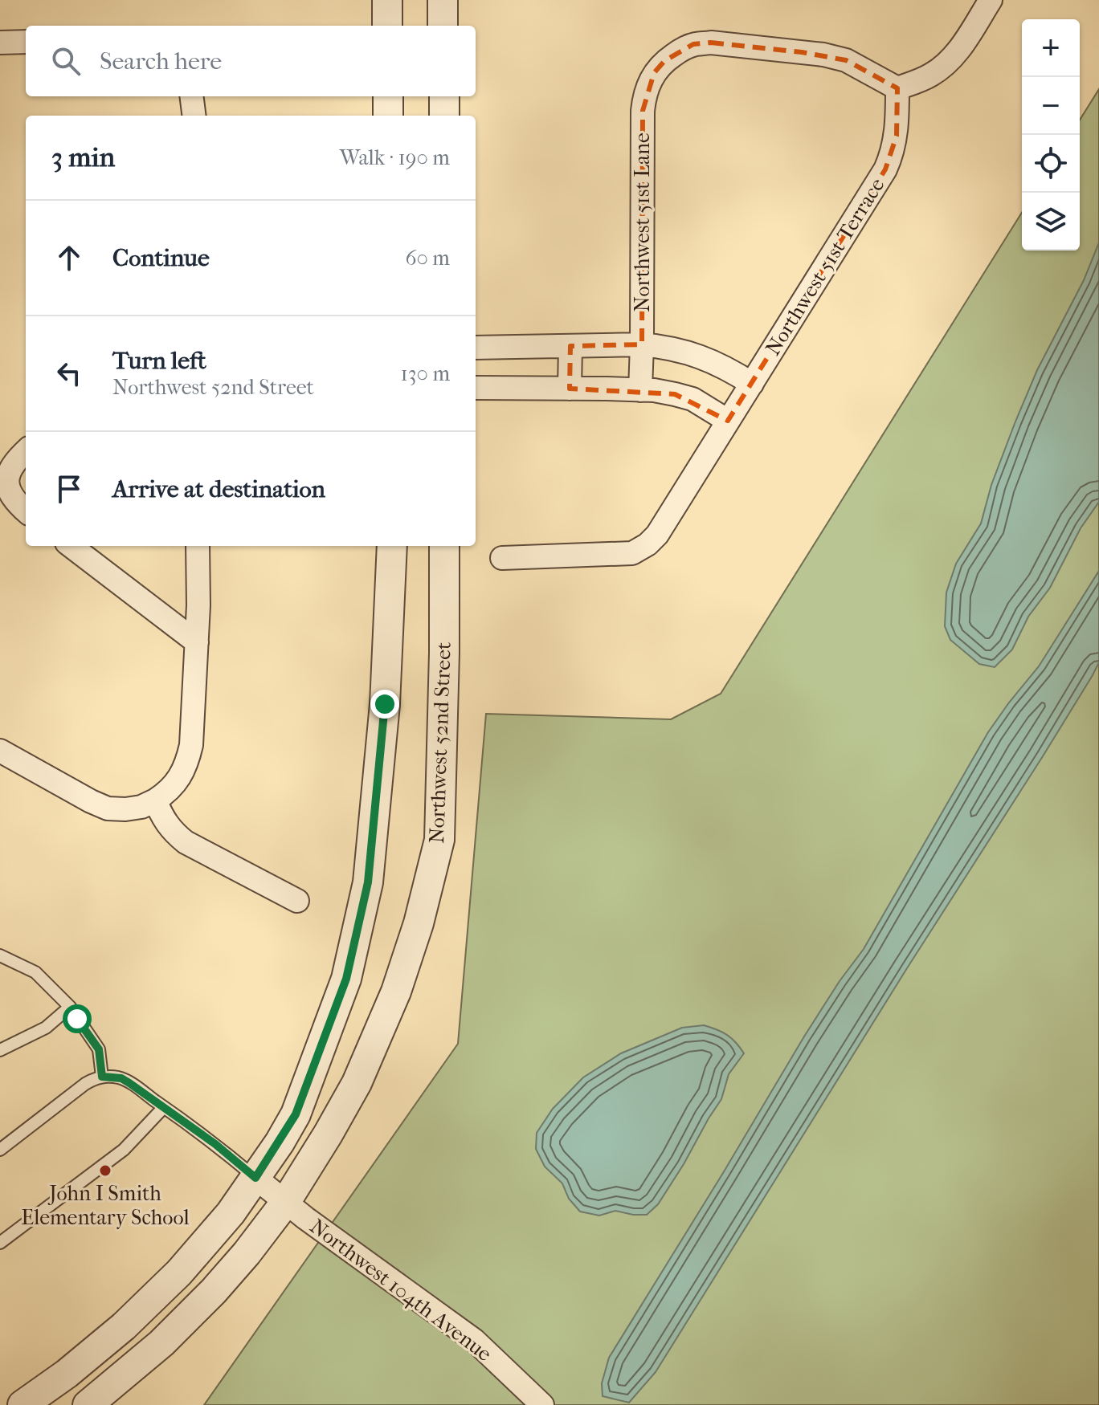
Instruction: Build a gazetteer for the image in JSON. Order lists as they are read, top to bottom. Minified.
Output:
{"streets":{"street":["Northwest 51st Lane","Northwest 51st Terrace","Northwest 52nd Street","Northwest 104th Avenue"]},"crossings":[["Northwest 51st Lane","Northwest 51st Terrace"],["Northwest 52nd Street","Northwest 104th Avenue"]],"places":["John I Smith Elementary School"],"page":{"map_buttons":["+","−"],"search":"Search here","heading":["3 min","Walk · 190 m"],"list":[["Continue","60 m"],["Turn left","Northwest 52nd Street","130 m"],"Arrive at destination"]}}
